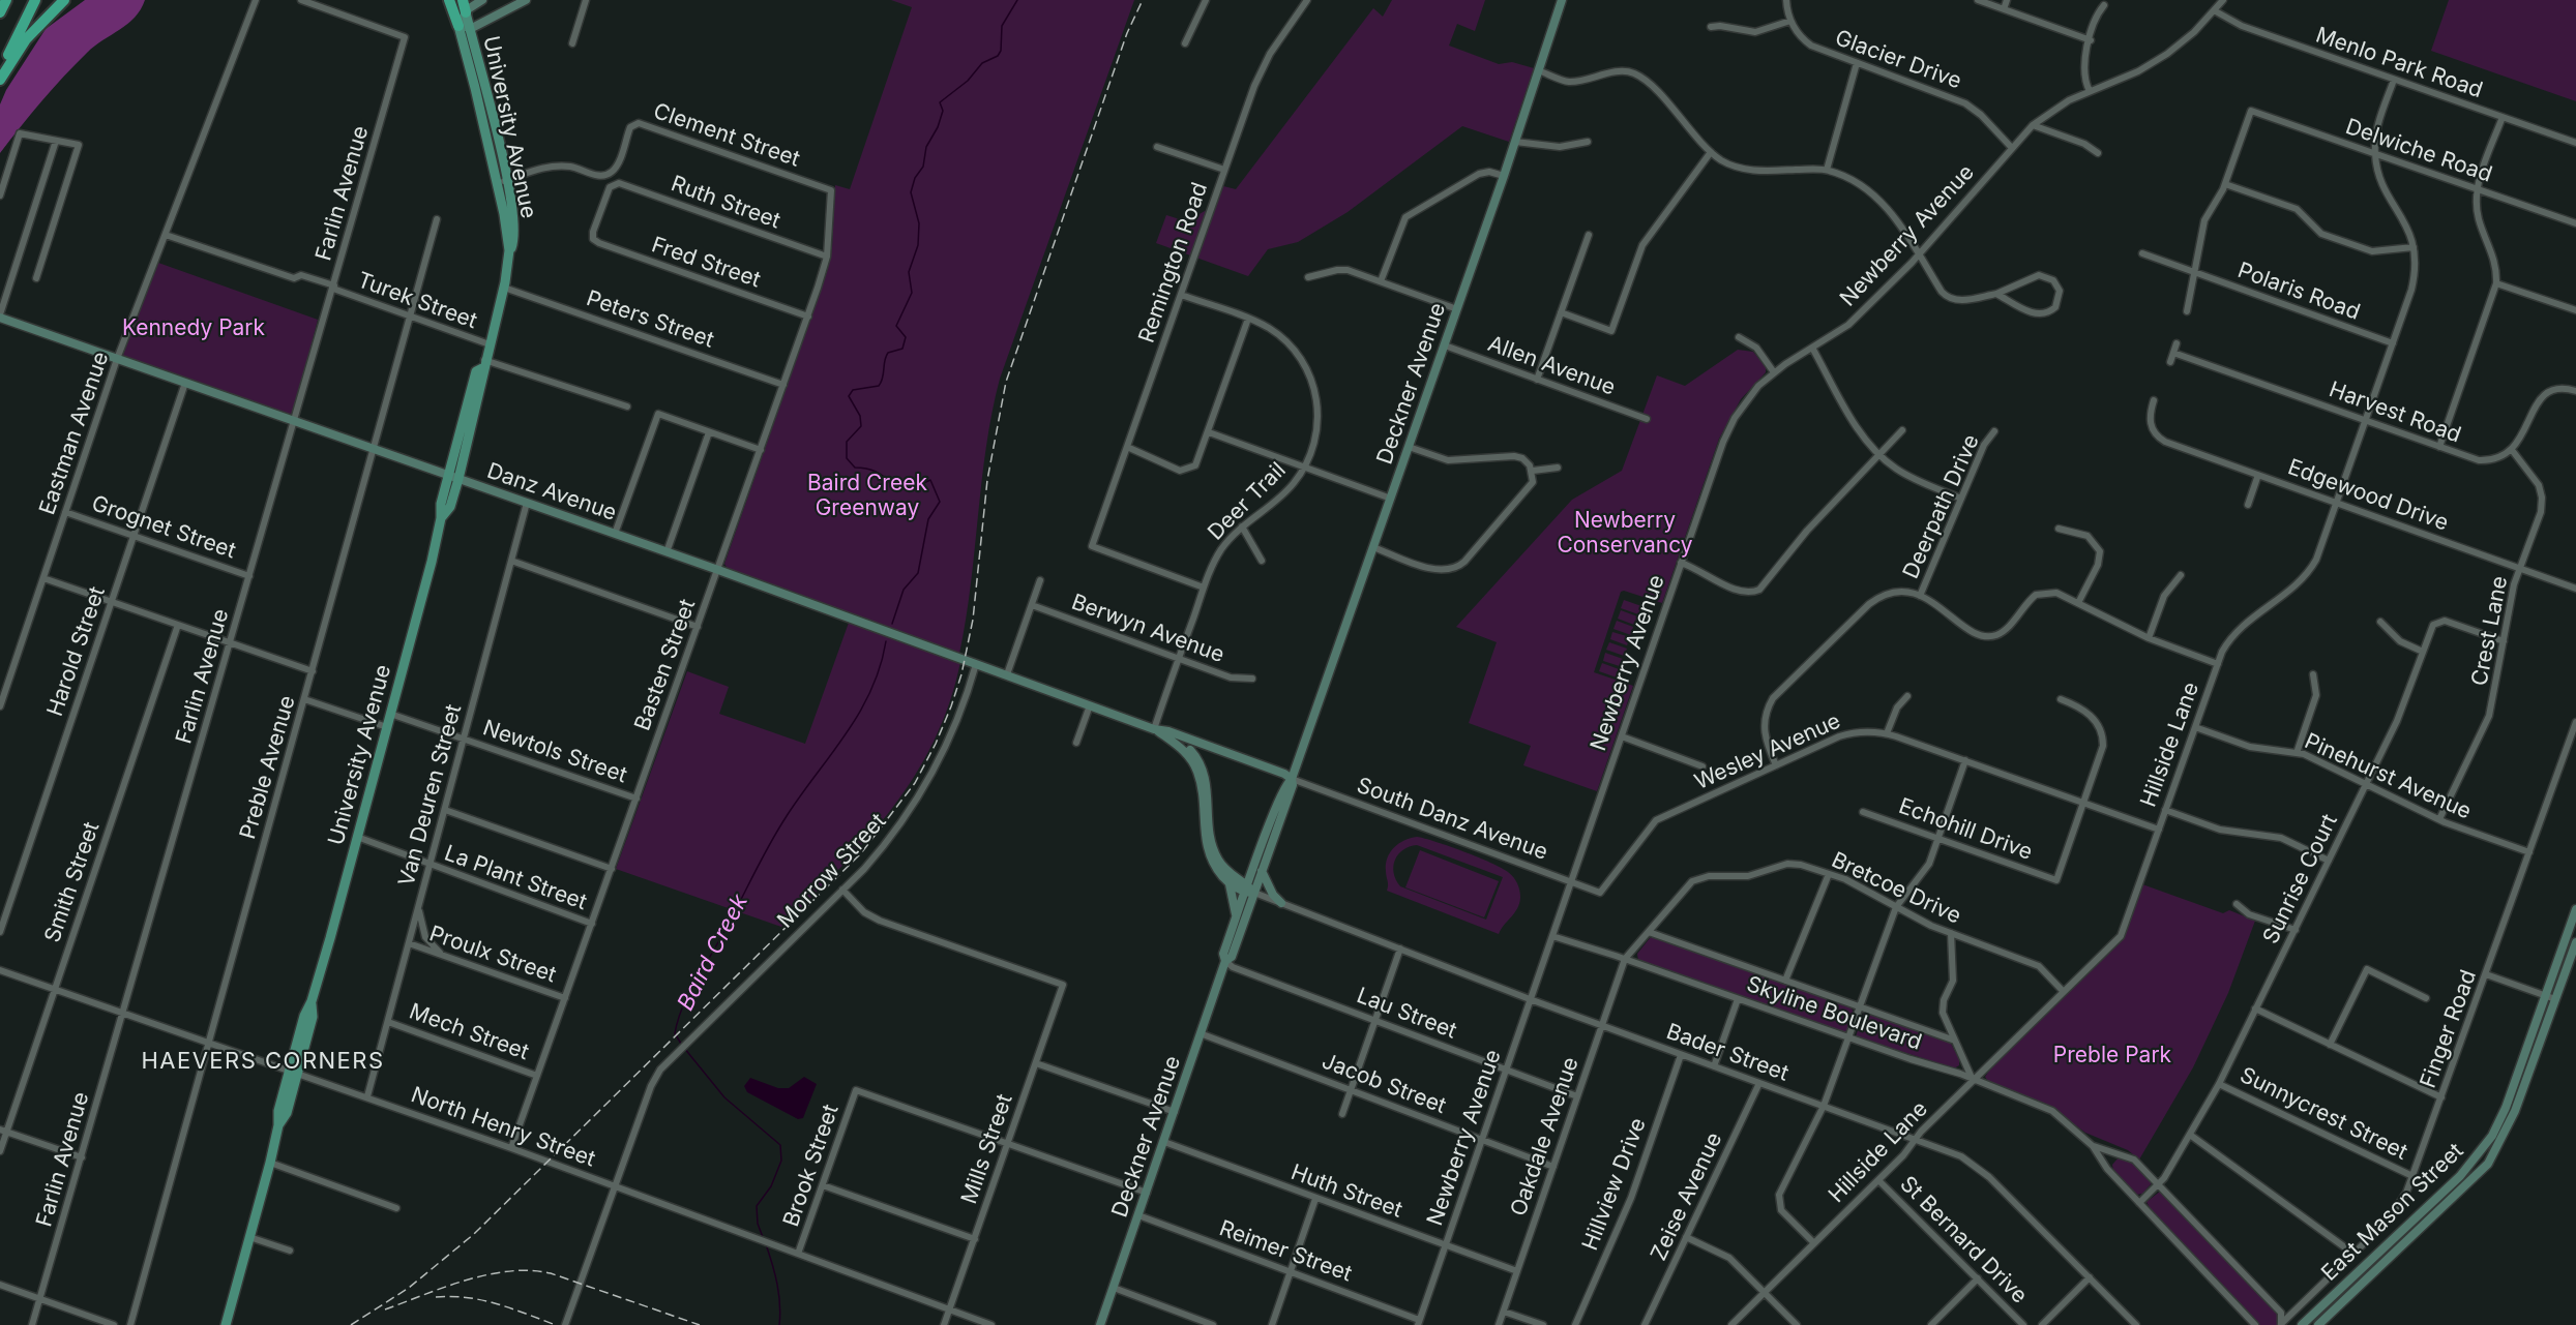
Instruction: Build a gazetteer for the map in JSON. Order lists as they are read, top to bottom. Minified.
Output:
{"streets":{"main road":["University Avenue"],"street":["Glacier Drive","Menlo Park Road","Clement Street","Delwiche Road","Farlin Avenue","Ruth Street","Newberry Avenue","Fred Street","Remington Road","Polaris Road","Turek Street","Peters Street","Allen Avenue","Deckner Avenue","Harvest Road","Eastman Avenue","Danz Avenue","Edgewood Drive","Deer Trail","Deerpath Drive","Grognet Street","Berwyn Avenue","Crest Lane","Harold Street","Basten Street","Hillside Lane","Newtols Street","Wesley Avenue","Preble Avenue","Pinehurst Avenue","Van Deuren Street","South Danz Avenue","Echohill Drive","Morrow Street","La Plant Street","Sunrise Court","Smith Street","Bretcoe Drive","Proulx Street","Lau Street","Skyline Boulevard","Finger Road","Mech Street","Bader Street","Jacob Street","Sunnycrest Street","North Henry Street","Oakdale Avenue","Mills Street","Brook Street","Hillview Drive","Huth Street","Zeise Avenue","East Mason Street","St Bernard Drive","Reimer Street"]},"crossings":[["Glacier Drive","Newberry Avenue"],["Menlo Park Road","Newberry Avenue"],["Menlo Park Road","Hillside Lane"],["University Avenue","Clement Street"],["University Avenue","Turek Street"],["University Avenue","Peters Street"],["University Avenue","Danz Avenue"],["University Avenue","Newtols Street"],["University Avenue","La Plant Street"],["University Avenue","North Henry Street"],["Clement Street","Basten Street"],["Delwiche Road","Hillside Lane"],["Farlin Avenue","Turek Street"],["Farlin Avenue","Danz Avenue"],["Farlin Avenue","Grognet Street"],["Farlin Avenue","North Henry Street"],["Ruth Street","Fred Street"],["Ruth Street","Basten Street"],["Newberry Avenue","South Danz Avenue"],["Newberry Avenue","Lau Street"],["Newberry Avenue","Skyline Boulevard"],["Newberry Avenue","Bader Street"],["Newberry Avenue","Jacob Street"],["Newberry Avenue","Huth Street"],["Newberry Avenue","Reimer Street"],["Fred Street","Basten Street"],["Remington Road","Deer Trail"],["Polaris Road","Hillside Lane"],["Turek Street","Eastman Avenue"],["Turek Street","Preble Avenue"],["Peters Street","Basten Street"],["Allen Avenue","Deckner Avenue"],["Deckner Avenue","South Danz Avenue"],["Deckner Avenue","Lau Street"],["Deckner Avenue","Bader Street"],["Deckner Avenue","Jacob Street"],["Deckner Avenue","Huth Street"],["Deckner Avenue","Reimer Street"],["Harvest Road","Crest Lane"],["Harvest Road","Hillside Lane"],["Eastman Avenue","Danz Avenue"],["Eastman Avenue","Grognet Street"],["Danz Avenue","Deer Trail"],["Danz Avenue","Harold Street"],["Danz Avenue","Basten Street"],["Danz Avenue","Preble Avenue"],["Danz Avenue","Van Deuren Street"],["Danz Avenue","Morrow Street"],["Edgewood Drive","Crest Lane"],["Edgewood Drive","Hillside Lane"],["Deer Trail","Berwyn Avenue"],["Grognet Street","Harold Street"],["Crest Lane","Pinehurst Avenue"],["Crest Lane","Sunrise Court"],["Basten Street","Newtols Street"],["Basten Street","La Plant Street"],["Basten Street","Proulx Street"],["Basten Street","Mech Street"],["Basten Street","North Henry Street"],["Hillside Lane","Wesley Avenue"],["Hillside Lane","Pinehurst Avenue"],["Hillside Lane","Bretcoe Drive"],["Hillside Lane","Skyline Boulevard"],["Hillside Lane","Bader Street"],["Hillside Lane","St Bernard Drive"],["Newtols Street","Van Deuren Street"],["Wesley Avenue","South Danz Avenue"],["Wesley Avenue","Echohill Drive"],["Preble Avenue","North Henry Street"],["Pinehurst Avenue","Sunrise Court"],["Pinehurst Avenue","Finger Road"],["Van Deuren Street","La Plant Street"],["Van Deuren Street","Proulx Street"],["Van Deuren Street","Mech Street"],["Van Deuren Street","North Henry Street"],["Morrow Street","North Henry Street"],["Morrow Street","Mills Street"],["Sunrise Court","Skyline Boulevard"],["Sunrise Court","Sunnycrest Street"],["Smith Street","North Henry Street"],["Bretcoe Drive","Skyline Boulevard"],["Bretcoe Drive","Oakdale Avenue"],["Lau Street","Oakdale Avenue"],["Skyline Boulevard","Oakdale Avenue"],["Finger Road","Sunnycrest Street"],["Bader Street","Oakdale Avenue"],["Bader Street","Hillview Drive"],["Bader Street","Zeise Avenue"],["Jacob Street","Oakdale Avenue"],["North Henry Street","Mills Street"],["North Henry Street","Brook Street"],["Oakdale Avenue","Huth Street"],["Mills Street","Brook Street"]],"districts":["HAEVERS CORNERS"],"water":["Baird Creek"],"parks":["Kennedy Park","Baird Creek Greenway","Newberry Conservancy","Preble Park"]}
